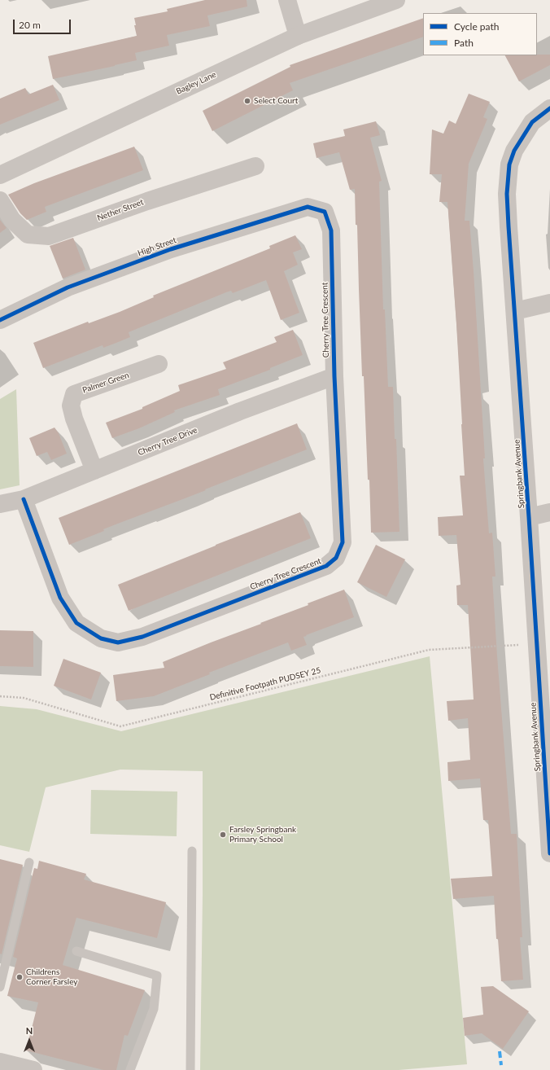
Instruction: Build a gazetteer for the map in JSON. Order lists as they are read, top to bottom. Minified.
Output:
{"streets":{"street":["Bagley Lane","Nether Street","High Street","Cherry Tree Crescent","Palmer Green","Cherry Tree Drive","Springbank Avenue"],"path":["Definitive Footpath PUDSEY 25"]},"crossings":[["High Street","Cherry Tree Crescent"],["Cherry Tree Crescent","Cherry Tree Drive"],["Palmer Green","Cherry Tree Drive"],["Springbank Avenue","Definitive Footpath PUDSEY 25"]],"places":["Select Court","Farsley Springbank Primary School","Childrens Corner Farsley"],"legend":["Cycle path","Path"],"scale_bar":"20 m","north":"top"}
